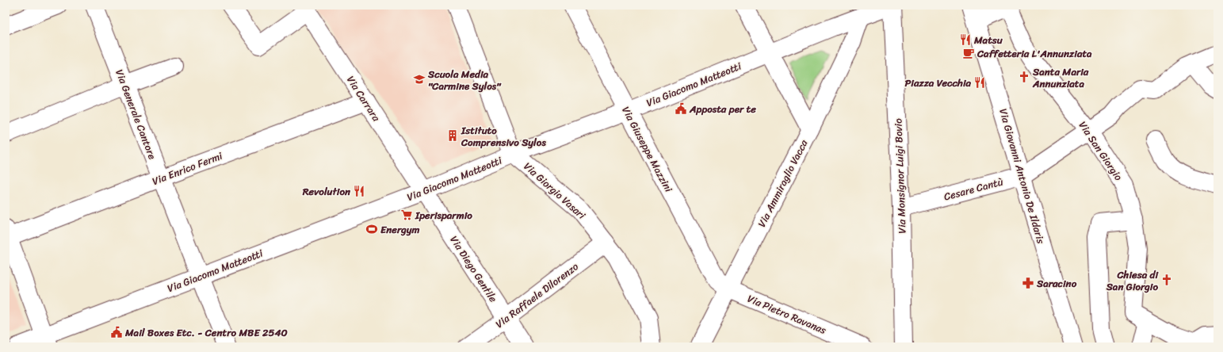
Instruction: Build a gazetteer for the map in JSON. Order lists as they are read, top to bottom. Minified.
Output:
{"streets":{"street":["Via Giacomo Matteotti","Via Carrara","Via Generale Cantore","Via Giuseppe Mazzini","Via San Giorgio","Via Enrico Fermi","Via Monsignor Luigi Bovio","Via Giovanni Antonio De Ildaris","Via Ammiraglio Vacca","Cesare Cantù","Via Giorgio Vasari","Via Diego Gentile","Via Raffaele Dilorenzo","Via Pietro Ravanas"]},"crossings":[["Via Giacomo Matteotti","Via Carrara"],["Via Giacomo Matteotti","Via Generale Cantore"],["Via Giacomo Matteotti","Via Giuseppe Mazzini"],["Via Giacomo Matteotti","Via Monsignor Luigi Bovio"],["Via Giacomo Matteotti","Via Ammiraglio Vacca"],["Via Giacomo Matteotti","Via Giorgio Vasari"],["Via Giacomo Matteotti","Via Diego Gentile"],["Via Carrara","Via Enrico Fermi"],["Via Carrara","Via Diego Gentile"],["Via Generale Cantore","Via Enrico Fermi"],["Via Giuseppe Mazzini","Via Ammiraglio Vacca"],["Via Giuseppe Mazzini","Via Pietro Ravanas"],["Via San Giorgio","Cesare Cantù"],["Via Monsignor Luigi Bovio","Cesare Cantù"],["Via Giovanni Antonio De Ildaris","Cesare Cantù"],["Via Ammiraglio Vacca","Via Pietro Ravanas"],["Via Giorgio Vasari","Via Raffaele Dilorenzo"],["Via Diego Gentile","Via Raffaele Dilorenzo"]],"places":{"restaurant":["Matsu","Piazza Vecchia","Revolution"],"cafe":["Caffetteria L'Annunziata"],"church":["Santa Maria Annunziata","Chiesa di San Giorgio"],"school or university":["Scuola Media \"Carmine Sylos\""],"public building":["Apposta per te","Mail Boxes Etc. - Centro MBE 2540"],"building":["Istituto Comprensivo Sylos"],"supermarket":["Iperisparmio"],"sports":["Energym"],"pharmacy":["Saracino"]}}
